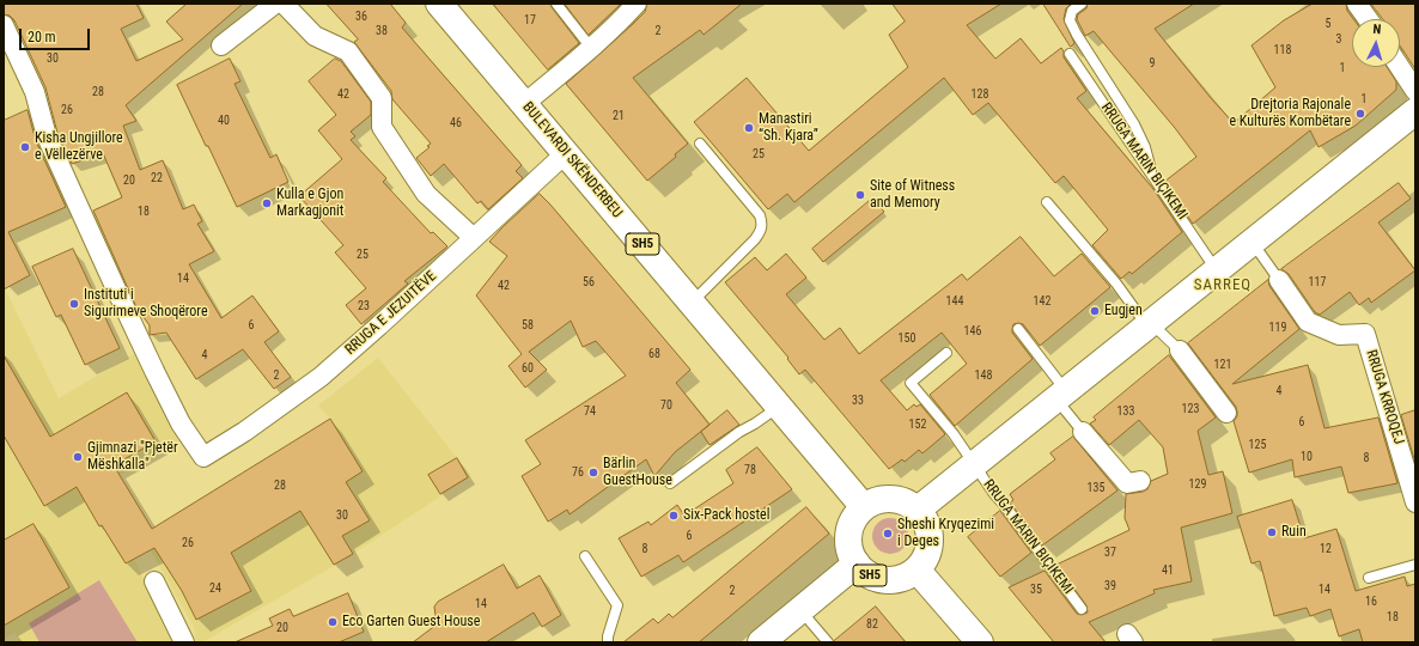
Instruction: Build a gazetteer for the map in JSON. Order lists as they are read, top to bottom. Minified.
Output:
{"streets":{"main road":["BULEVARDI SKËNDERBEU","RRUGA MARIN BIÇIKEMI","SH5"],"street":["RRUGA E JEZUITËVE","RRUGA KRROQEJ"]},"crossings":[["BULEVARDI SKËNDERBEU","RRUGA MARIN BIÇIKEMI"],["BULEVARDI SKËNDERBEU","SH5"],["BULEVARDI SKËNDERBEU","RRUGA E JEZUITËVE"],["RRUGA MARIN BIÇIKEMI","SH5"],["RRUGA MARIN BIÇIKEMI","RRUGA KRROQEJ"]],"districts":["SARREQ"],"places":["Drejtoria Rajonale e Kulturës Kombëtare","Manastiri “Sh. Kjara”","Kisha Ungjillore e Vëllezërve","Site of Witness and Memory","Kulla e Gjon Markagjonit","Instituti i Sigurimeve Shoqërore","Eugjen","Gjimnazi \"Pjetër Mëshkalla\"","Bärlin GuestHouse","Six-Pack hostel","Ruin","Sheshi Kryqezimi i Deges","Eco Garten Guest House"],"house_numbers":["36","17","5","38","2","3","118","30","9","1","28","42","128","1","26","21","40","46","25","22","20","18","25","14","56","117","42","144","142","23","6","58","119","146","150","68","4","121","60","2","148","4","33","70","123","74","133","6","152","125","10","8","78","76","129","28","135","30","6","26","8","12","37","41","39","24","35","14","2","16","14","18","82","20"],"scale_bar":"20 m","north":"top"}
